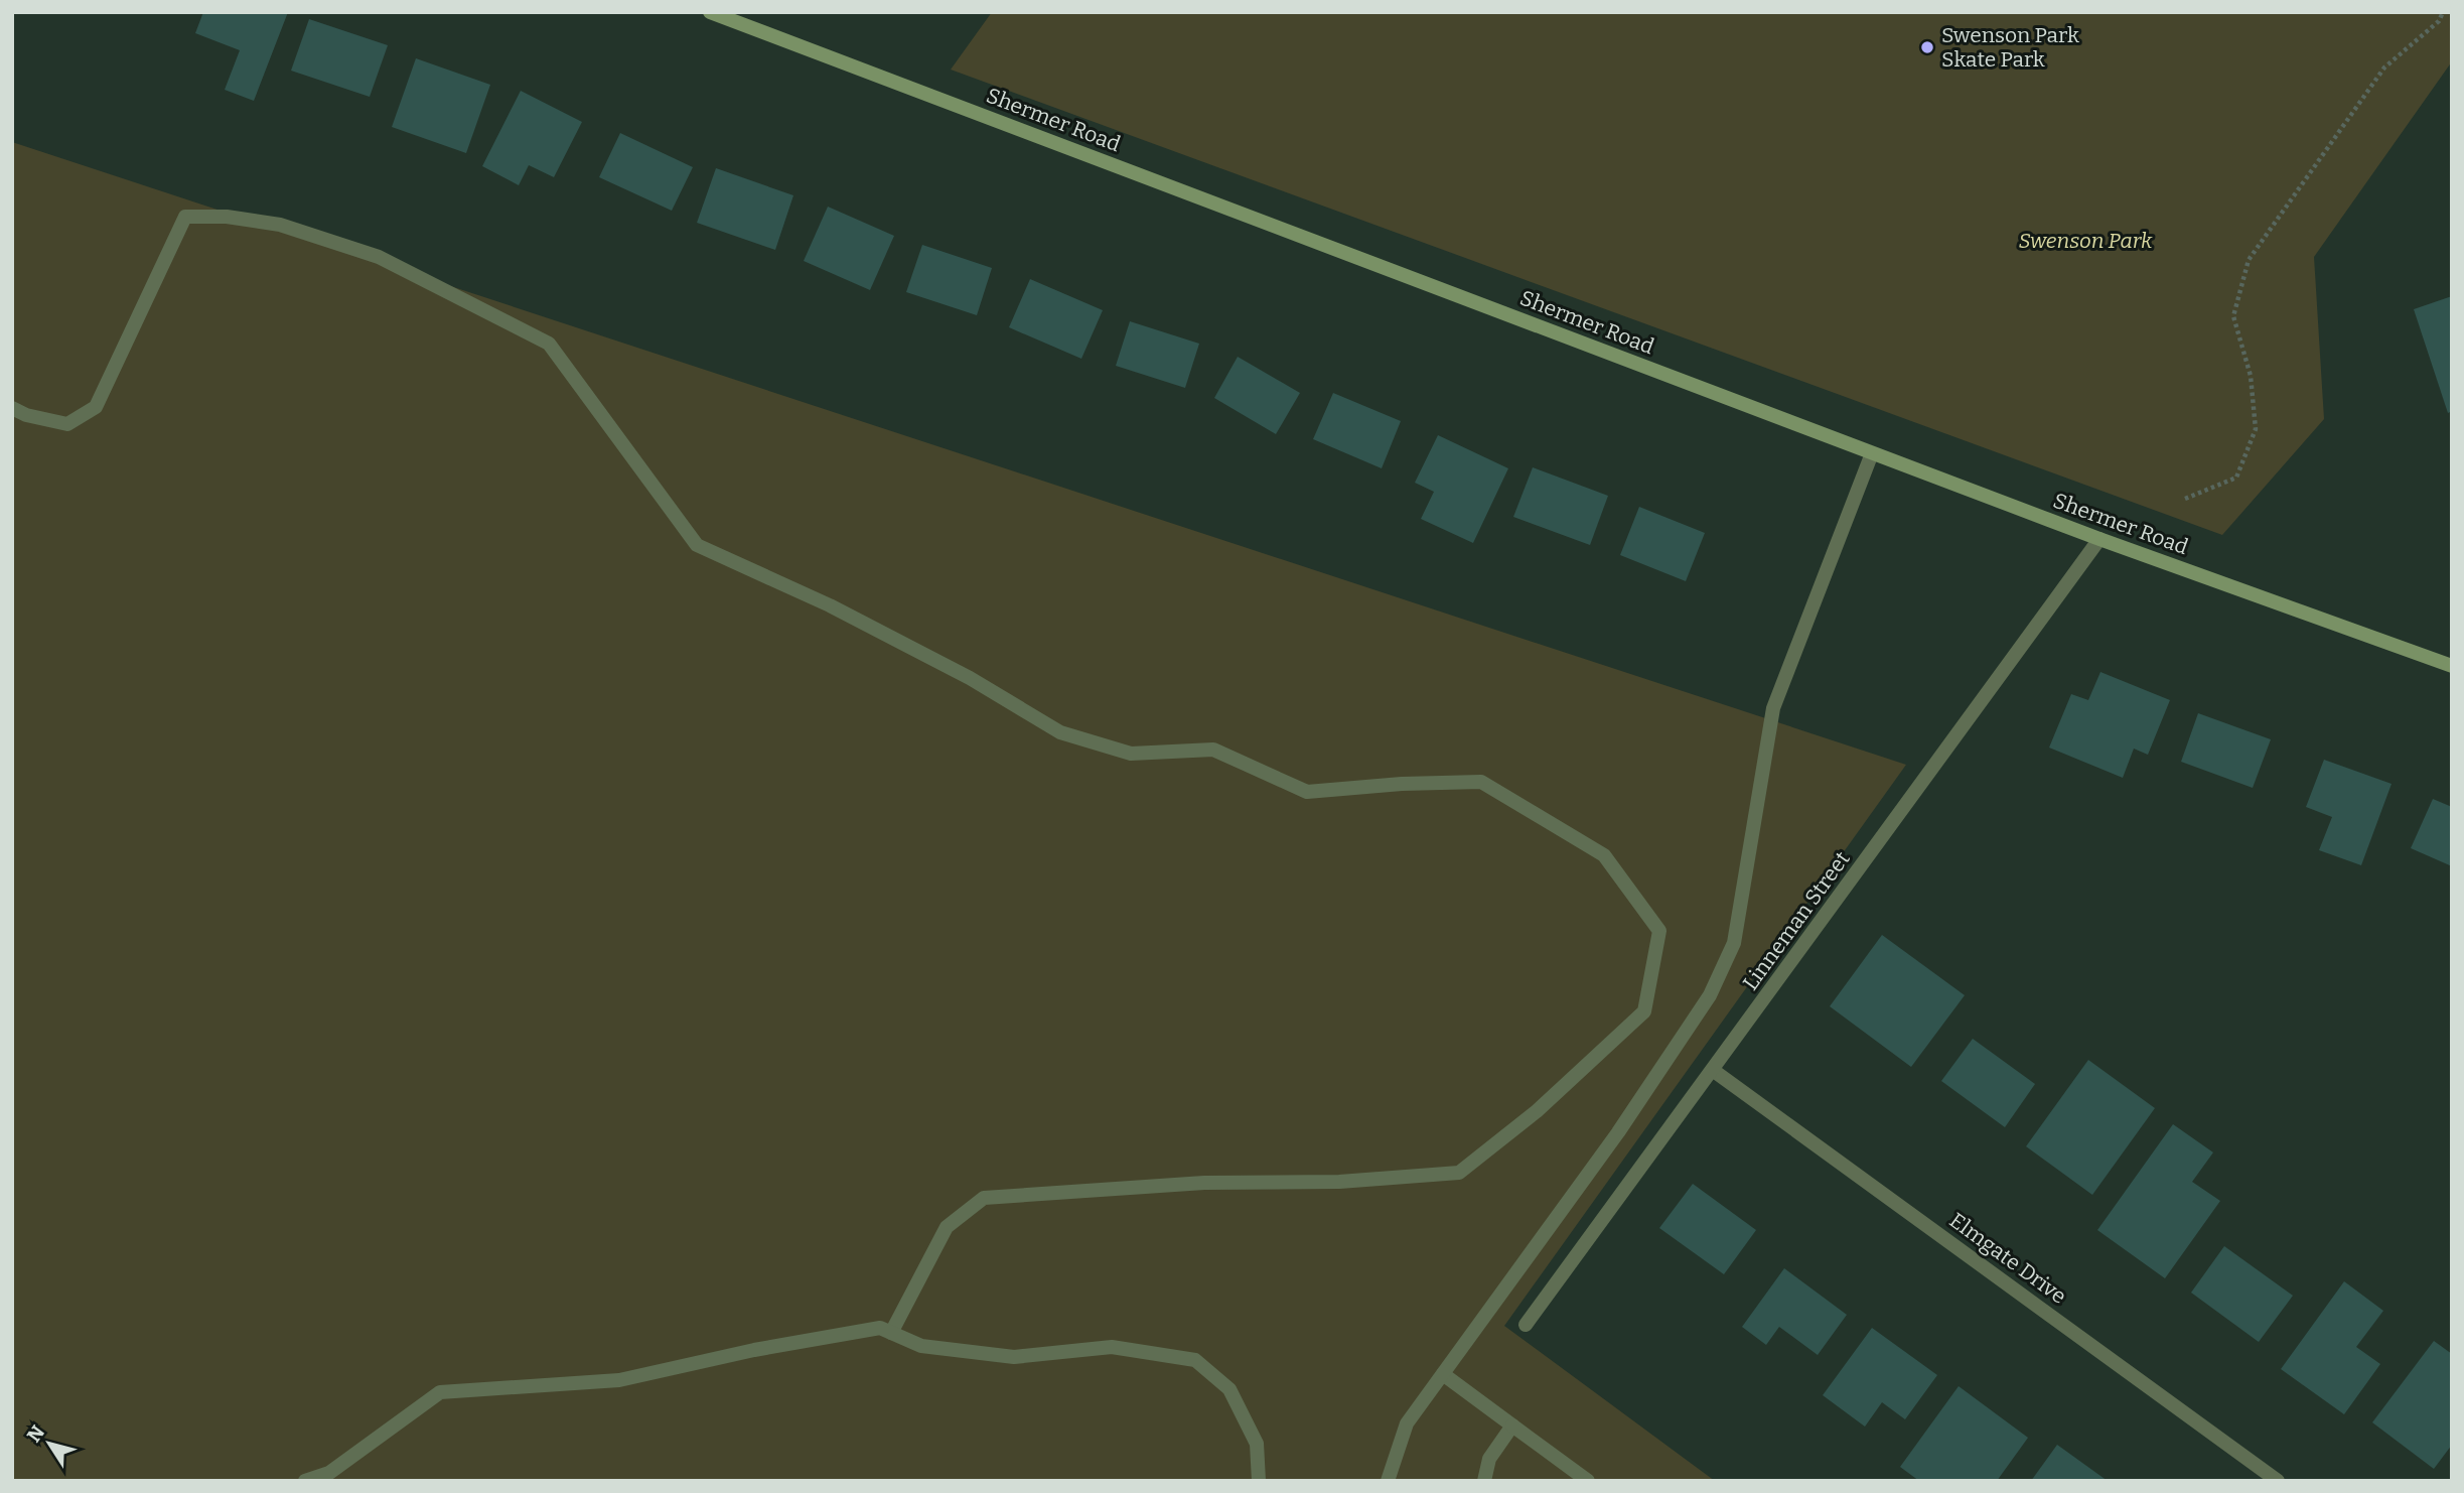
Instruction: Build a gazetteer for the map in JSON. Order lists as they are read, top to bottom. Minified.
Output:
{"streets":{"main road":["Shermer Road"],"street":["Linneman Street","Elmgate Drive"]},"crossings":[["Shermer Road","Linneman Street"],["Linneman Street","Elmgate Drive"]],"parks":["Swenson Park"],"places":["Swenson Park Skate Park"],"north":"top left"}
